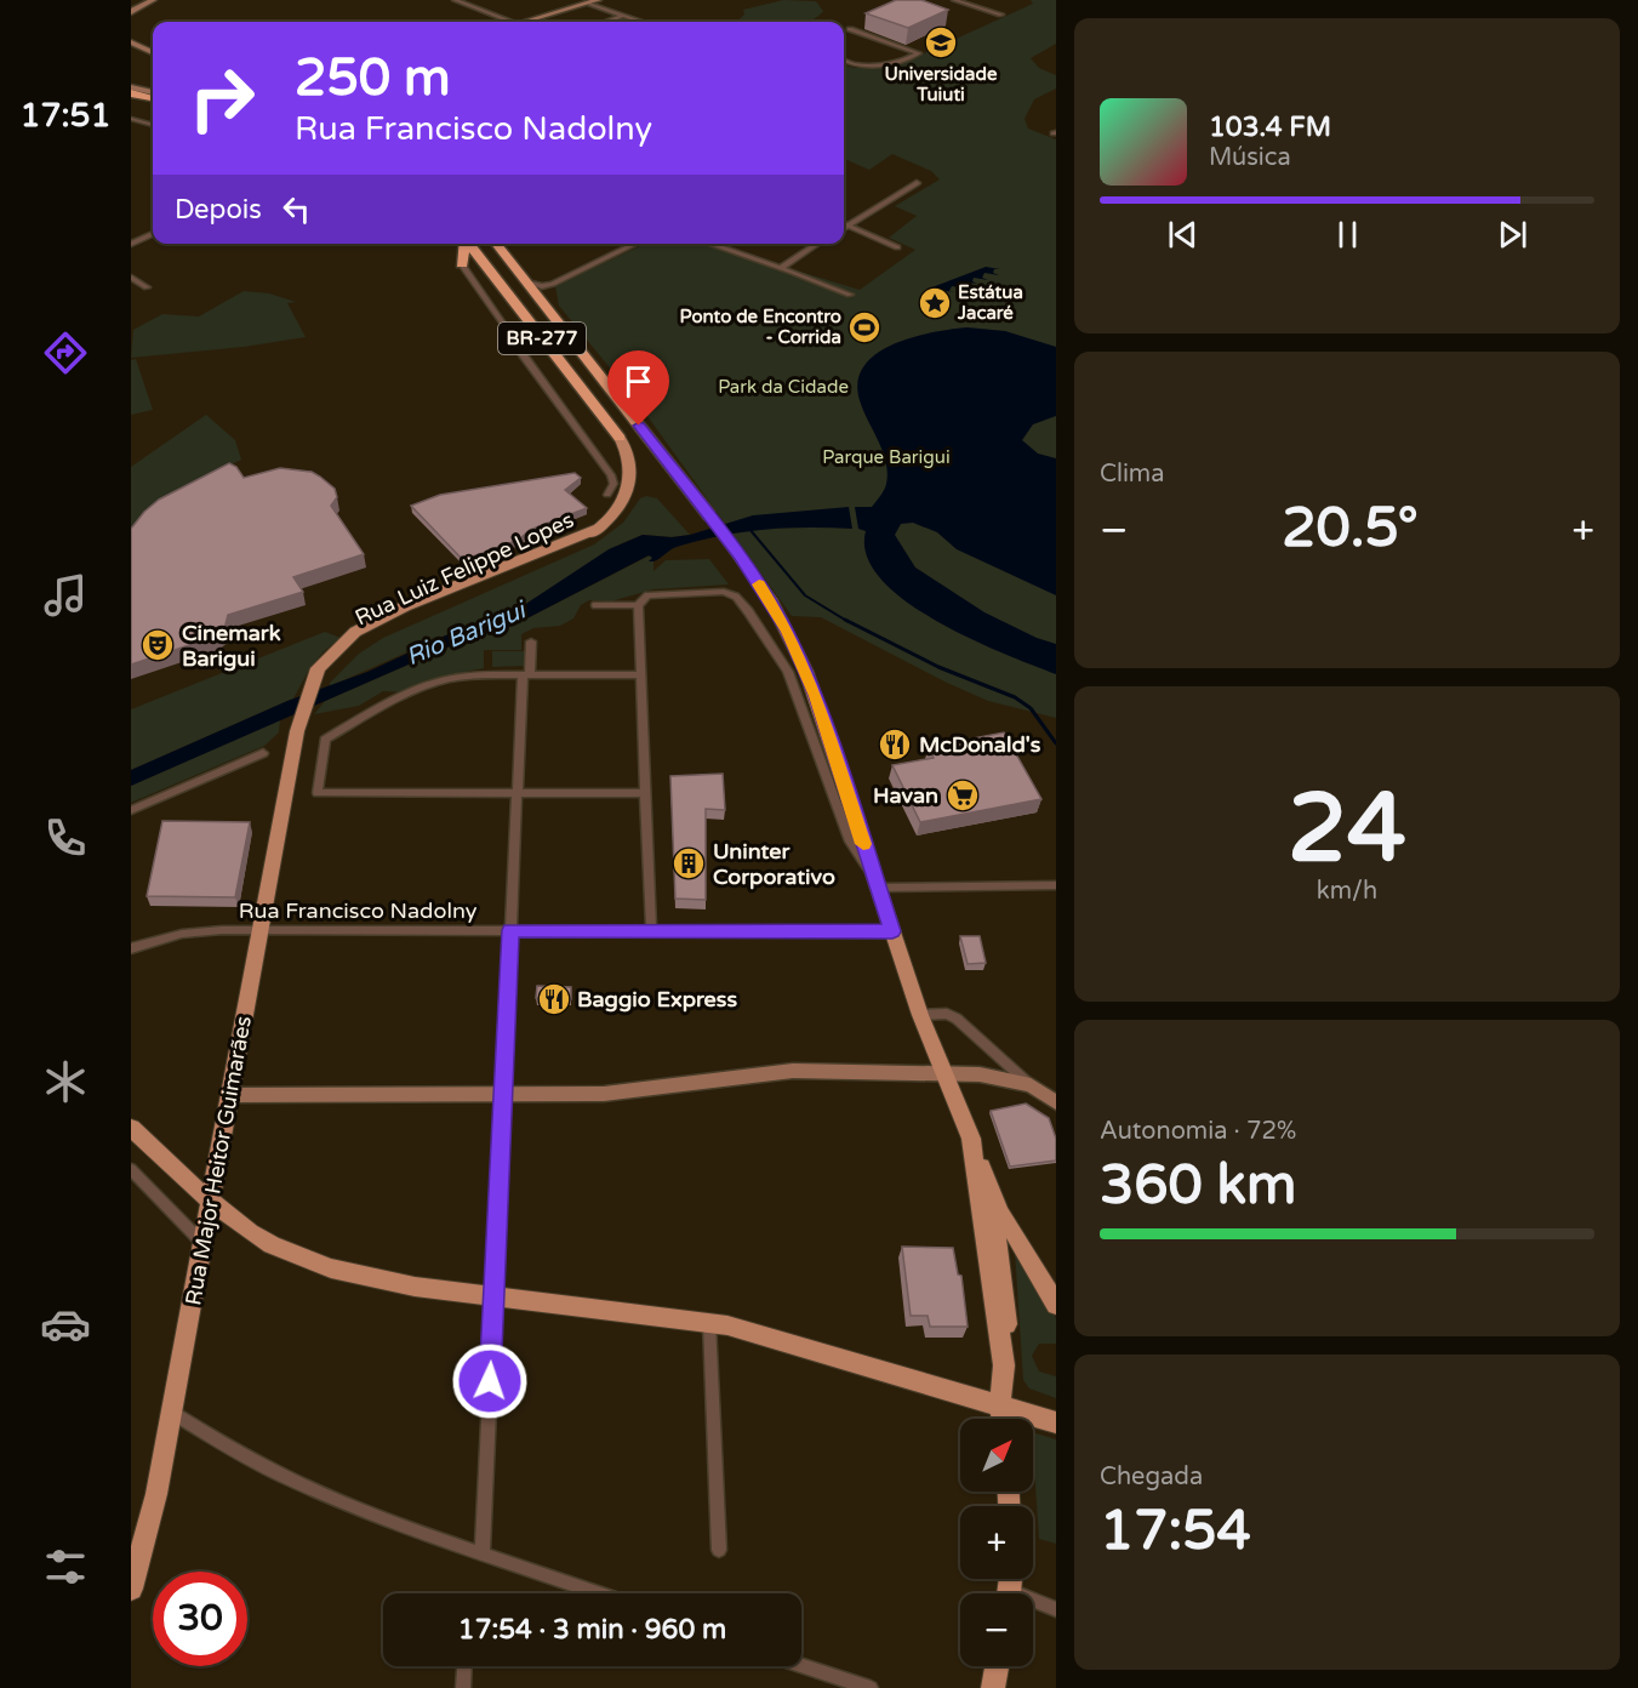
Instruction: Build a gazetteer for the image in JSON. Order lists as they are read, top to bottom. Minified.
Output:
{"streets":{"highway":["BR-277"],"main road":["Rua Luiz Felippe Lopes","Rua Major Heitor Guimarães"],"street":["Rua Francisco Nadolny"]},"crossings":[["BR-277","Rua Luiz Felippe Lopes"],["Rua Luiz Felippe Lopes","Rua Major Heitor Guimarães"],["Rua Francisco Nadolny","Rua Major Heitor Guimarães"]],"water":["Rio Barigui"],"parks":["Park da Cidade","Parque Barigui"],"places":{"school or university":["Universidade Tuiuti"],"place":["Estátua Jacaré"],"sports":["Ponto de Encontro - Corrida"],"theatre":["Cinemark Barigui"],"restaurant":["McDonald's","Baggio Express"],"supermarket":["Havan"],"building":["Uninter Corporativo"]},"north":"top right","page":{"tabs":"17:51","turn":["250 m","Rua Francisco Nadolny"],"song":["103.4 FM","Música"],"then":"Depois","tile":["Clima",["24","km/h"],["Autonomia · 72%","360 km"],["Chegada","17:54"]],"heat":["−","20.5°","+"],"map_buttons":["+","−"],"limit":"30","trip":"17:54 · 3 min · 960 m"}}
